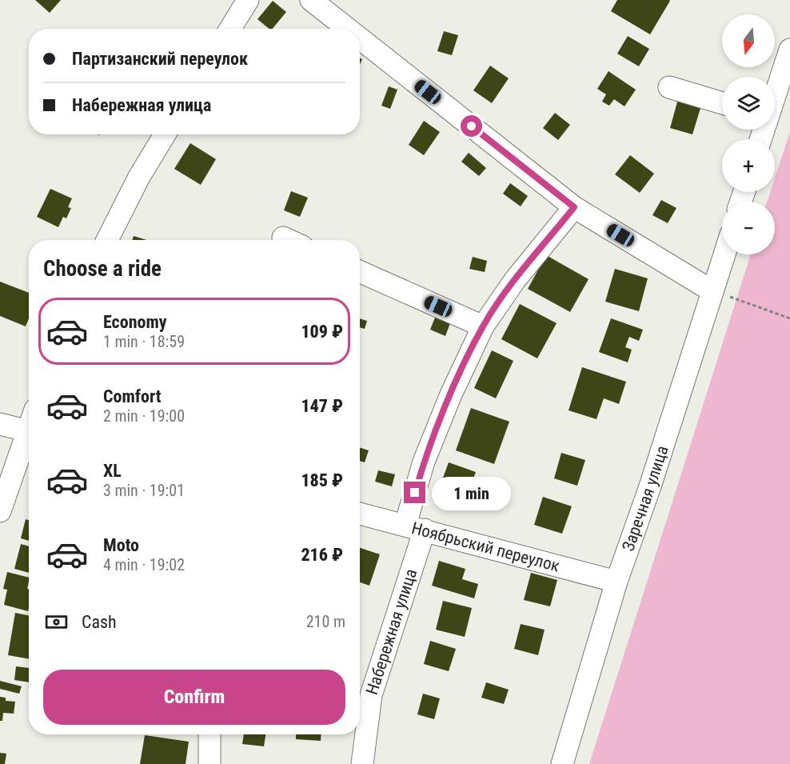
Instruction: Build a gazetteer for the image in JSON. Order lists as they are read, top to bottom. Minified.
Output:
{"streets":{"street":["Заречная улица","Ноябрьский переулок","Набережная улица"]},"crossings":[["Заречная улица","Ноябрьский переулок"],["Ноябрьский переулок","Набережная улица"]],"north":"bottom","page":{"map_buttons":["+","−"],"banner":["Партизанский переулок","Набережная улица"],"heading":"Choose a ride","list":[{"name":"Economy","note":"1 min · 18:59","value":"109 ₽"},{"name":"Comfort","note":"2 min · 19:00","value":"147 ₽"},{"name":"XL","note":"3 min · 19:01","value":"185 ₽"},{"name":"Moto","note":"4 min · 19:02","value":"216 ₽"}],"bubble":"1 min","pay":["Cash","210 m"],"buttons":"Confirm"}}
